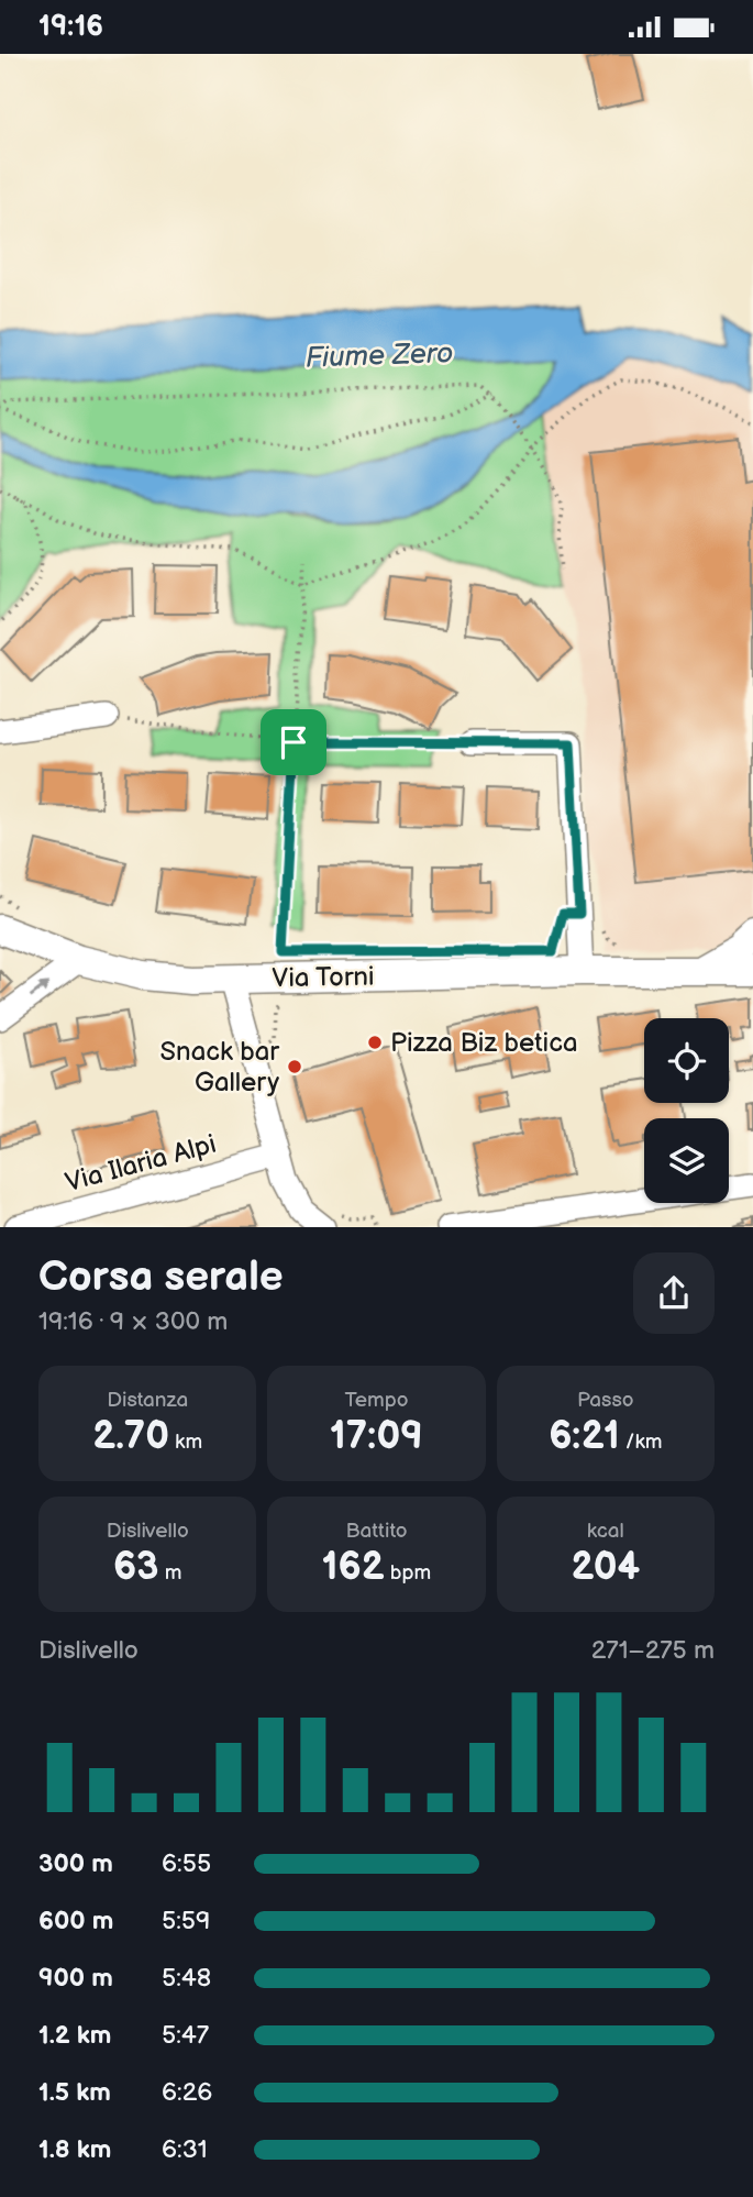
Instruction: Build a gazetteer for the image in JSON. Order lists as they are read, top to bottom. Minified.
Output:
{"streets":{"main road":["Via Torni"],"street":["Via Ilaria Alpi"]},"water":["Fiume Zero"],"places":["Pizza Biz betica","Snack bar Gallery"],"page":{"status":"19:16","heading":["Corsa serale","19:16 · 9 × 300 m"],"stats":[["Distanza","2.70 km"],["Tempo","17:09"],["Passo","6:21 /km"],["Dislivello","63 m"],["Battito","162 bpm"],["kcal","204"]],"chart":["Dislivello","271–275 m"],"list":[{"name":"300 m","note":"6:55"},{"name":"600 m","note":"5:59"},{"name":"900 m","note":"5:48"},{"name":"1.2 km","note":"5:47"},{"name":"1.5 km","note":"6:26"},{"name":"1.8 km","note":"6:31"}]}}
